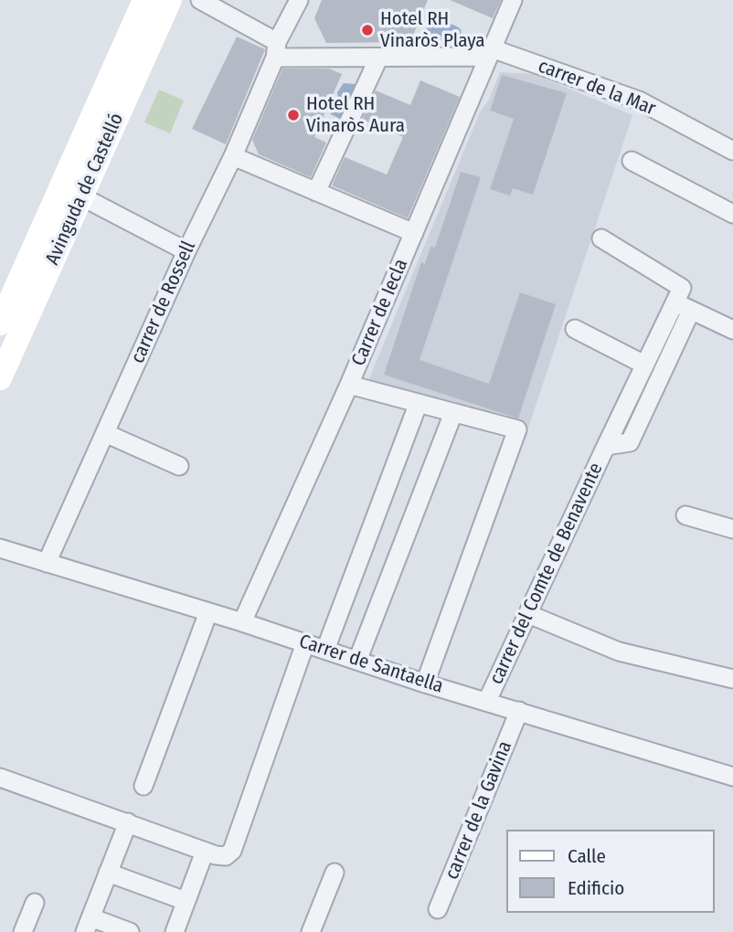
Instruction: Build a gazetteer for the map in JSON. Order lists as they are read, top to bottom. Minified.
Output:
{"streets":{"street":["carrer de la Mar","Avinguda de Castelló","carrer de Rossell","Carrer de Iecla","carrer del Comte de Benavente","Carrer de Santaella","carrer de la Gavina"]},"crossings":[["carrer de la Mar","carrer de Rossell"],["carrer de la Mar","Carrer de Iecla"],["carrer de Rossell","Carrer de Santaella"],["Carrer de Iecla","Carrer de Santaella"],["carrer del Comte de Benavente","Carrer de Santaella"],["Carrer de Santaella","carrer de la Gavina"]],"places":["Hotel RH Vinaròs Playa","Hotel RH Vinaròs Aura"],"legend":["Calle","Edificio"]}
